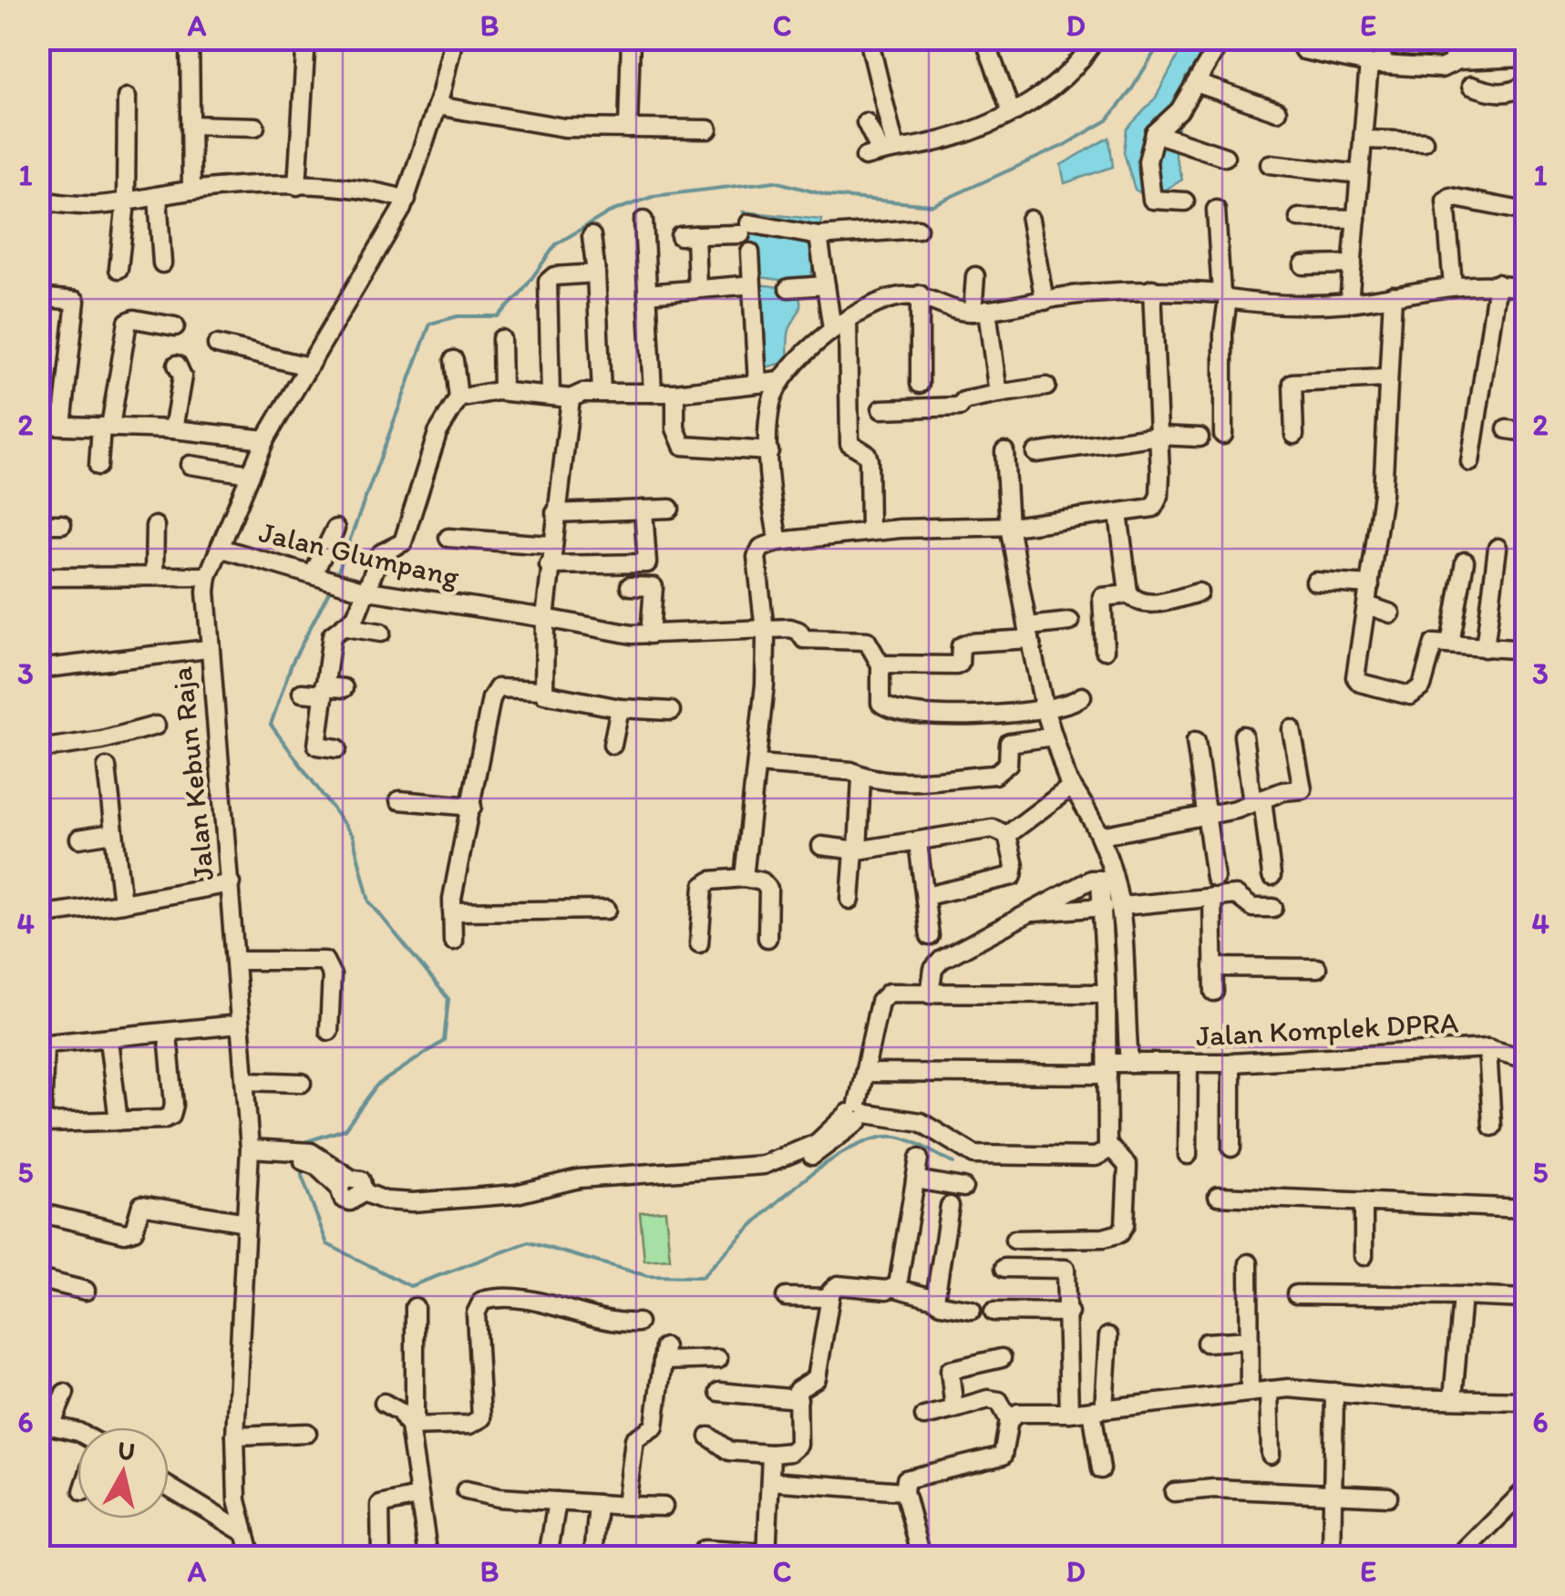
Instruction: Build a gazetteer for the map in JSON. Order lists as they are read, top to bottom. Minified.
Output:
{"streets":{"street":["Jalan Glumpang","Jalan Kebun Raja","Jalan Komplek DPRA"]},"crossings":[["Jalan Glumpang","Jalan Kebun Raja"]],"north":"top","grid":{"columns":["A","B","C","D","E"],"rows":["1","2","3","4","5","6"]}}
